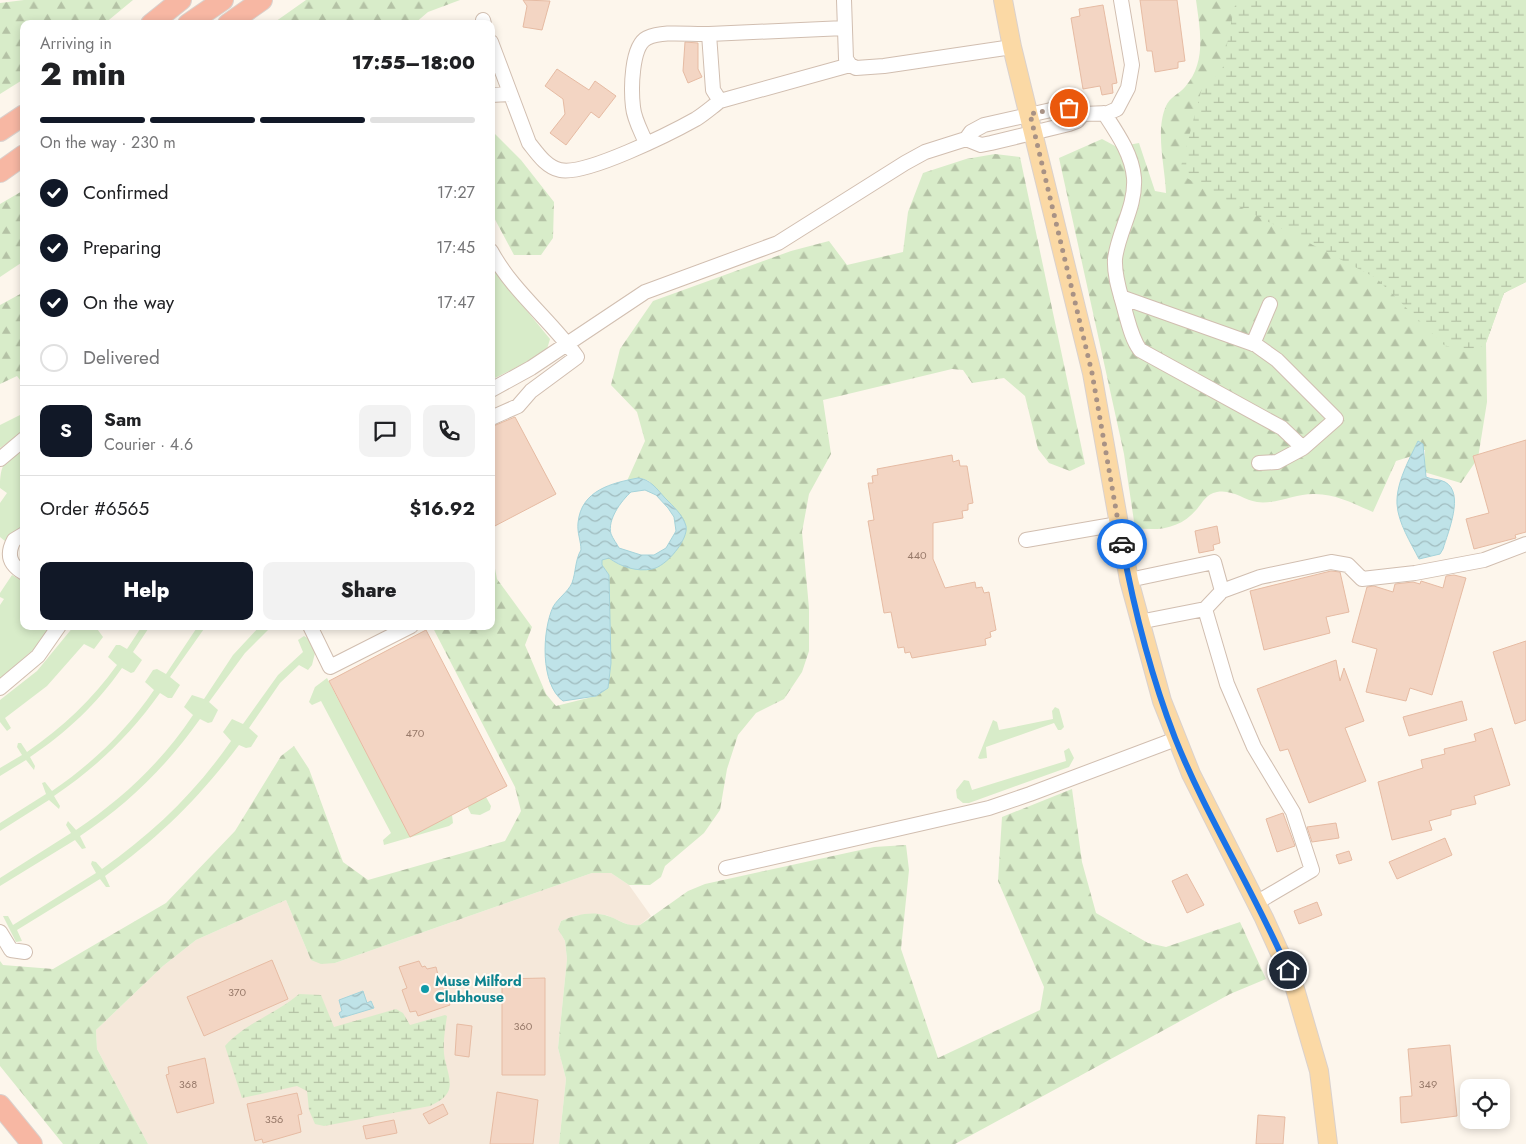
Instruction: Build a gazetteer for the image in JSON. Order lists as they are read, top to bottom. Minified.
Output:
{"places":["Muse Milford Clubhouse"],"house_numbers":["440","470","370","360","368","349","356"],"page":{"heading":["2 min","Arriving in","17:55–18:00"],"panel":["Sam","Courier · 4.6","Order #6565","$16.92"],"bar":"On the way · 230 m","list":[["Confirmed","17:27"],["Preparing","17:45"],["On the way","17:47"],"Delivered"],"round":"S","buttons":["Help","Share"]}}
